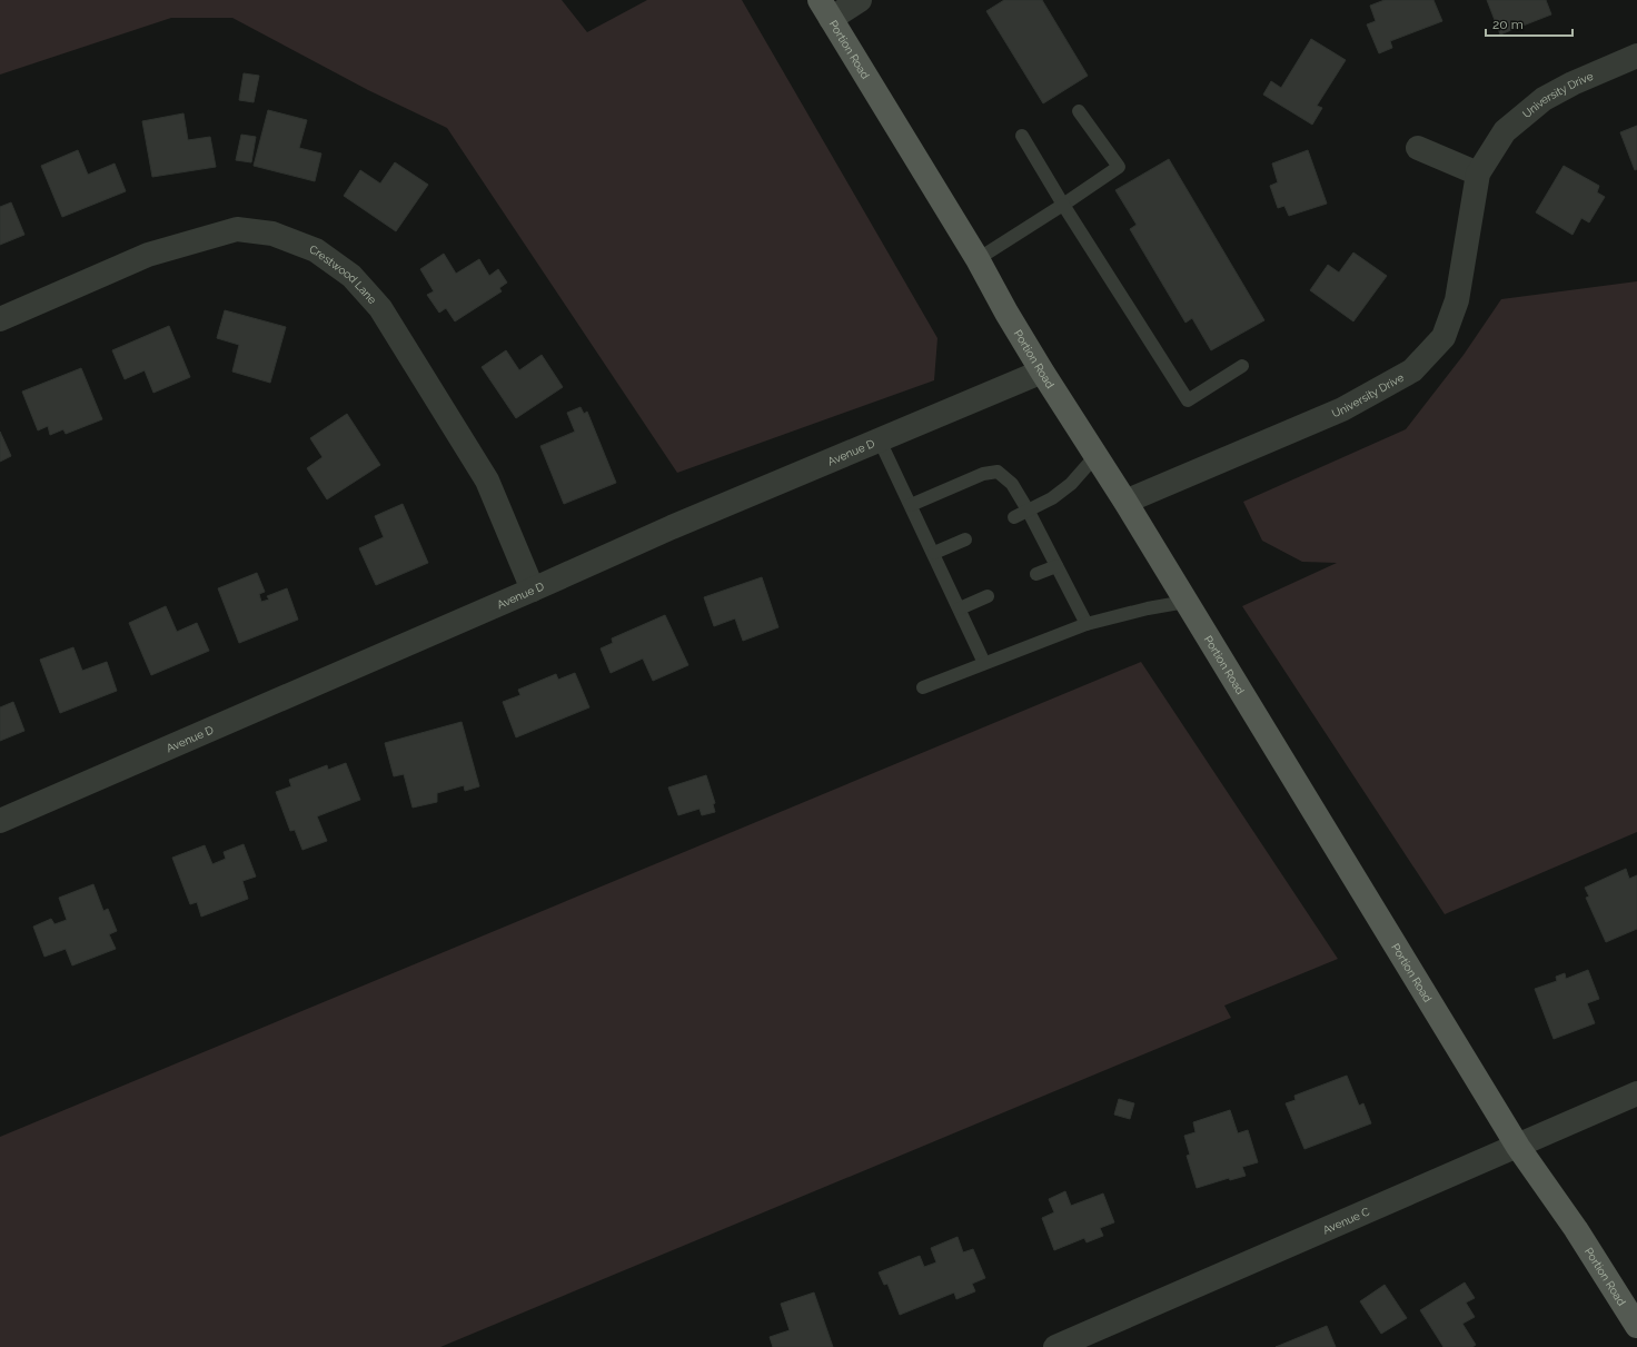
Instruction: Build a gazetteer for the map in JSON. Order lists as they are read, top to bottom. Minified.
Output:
{"streets":{"main road":["Portion Road"],"street":["University Drive","Crestwood Lane","Avenue D","Avenue C"]},"crossings":[["Portion Road","University Drive"],["Portion Road","Avenue D"],["Portion Road","Avenue C"],["Crestwood Lane","Avenue D"]],"scale_bar":"20 m"}
